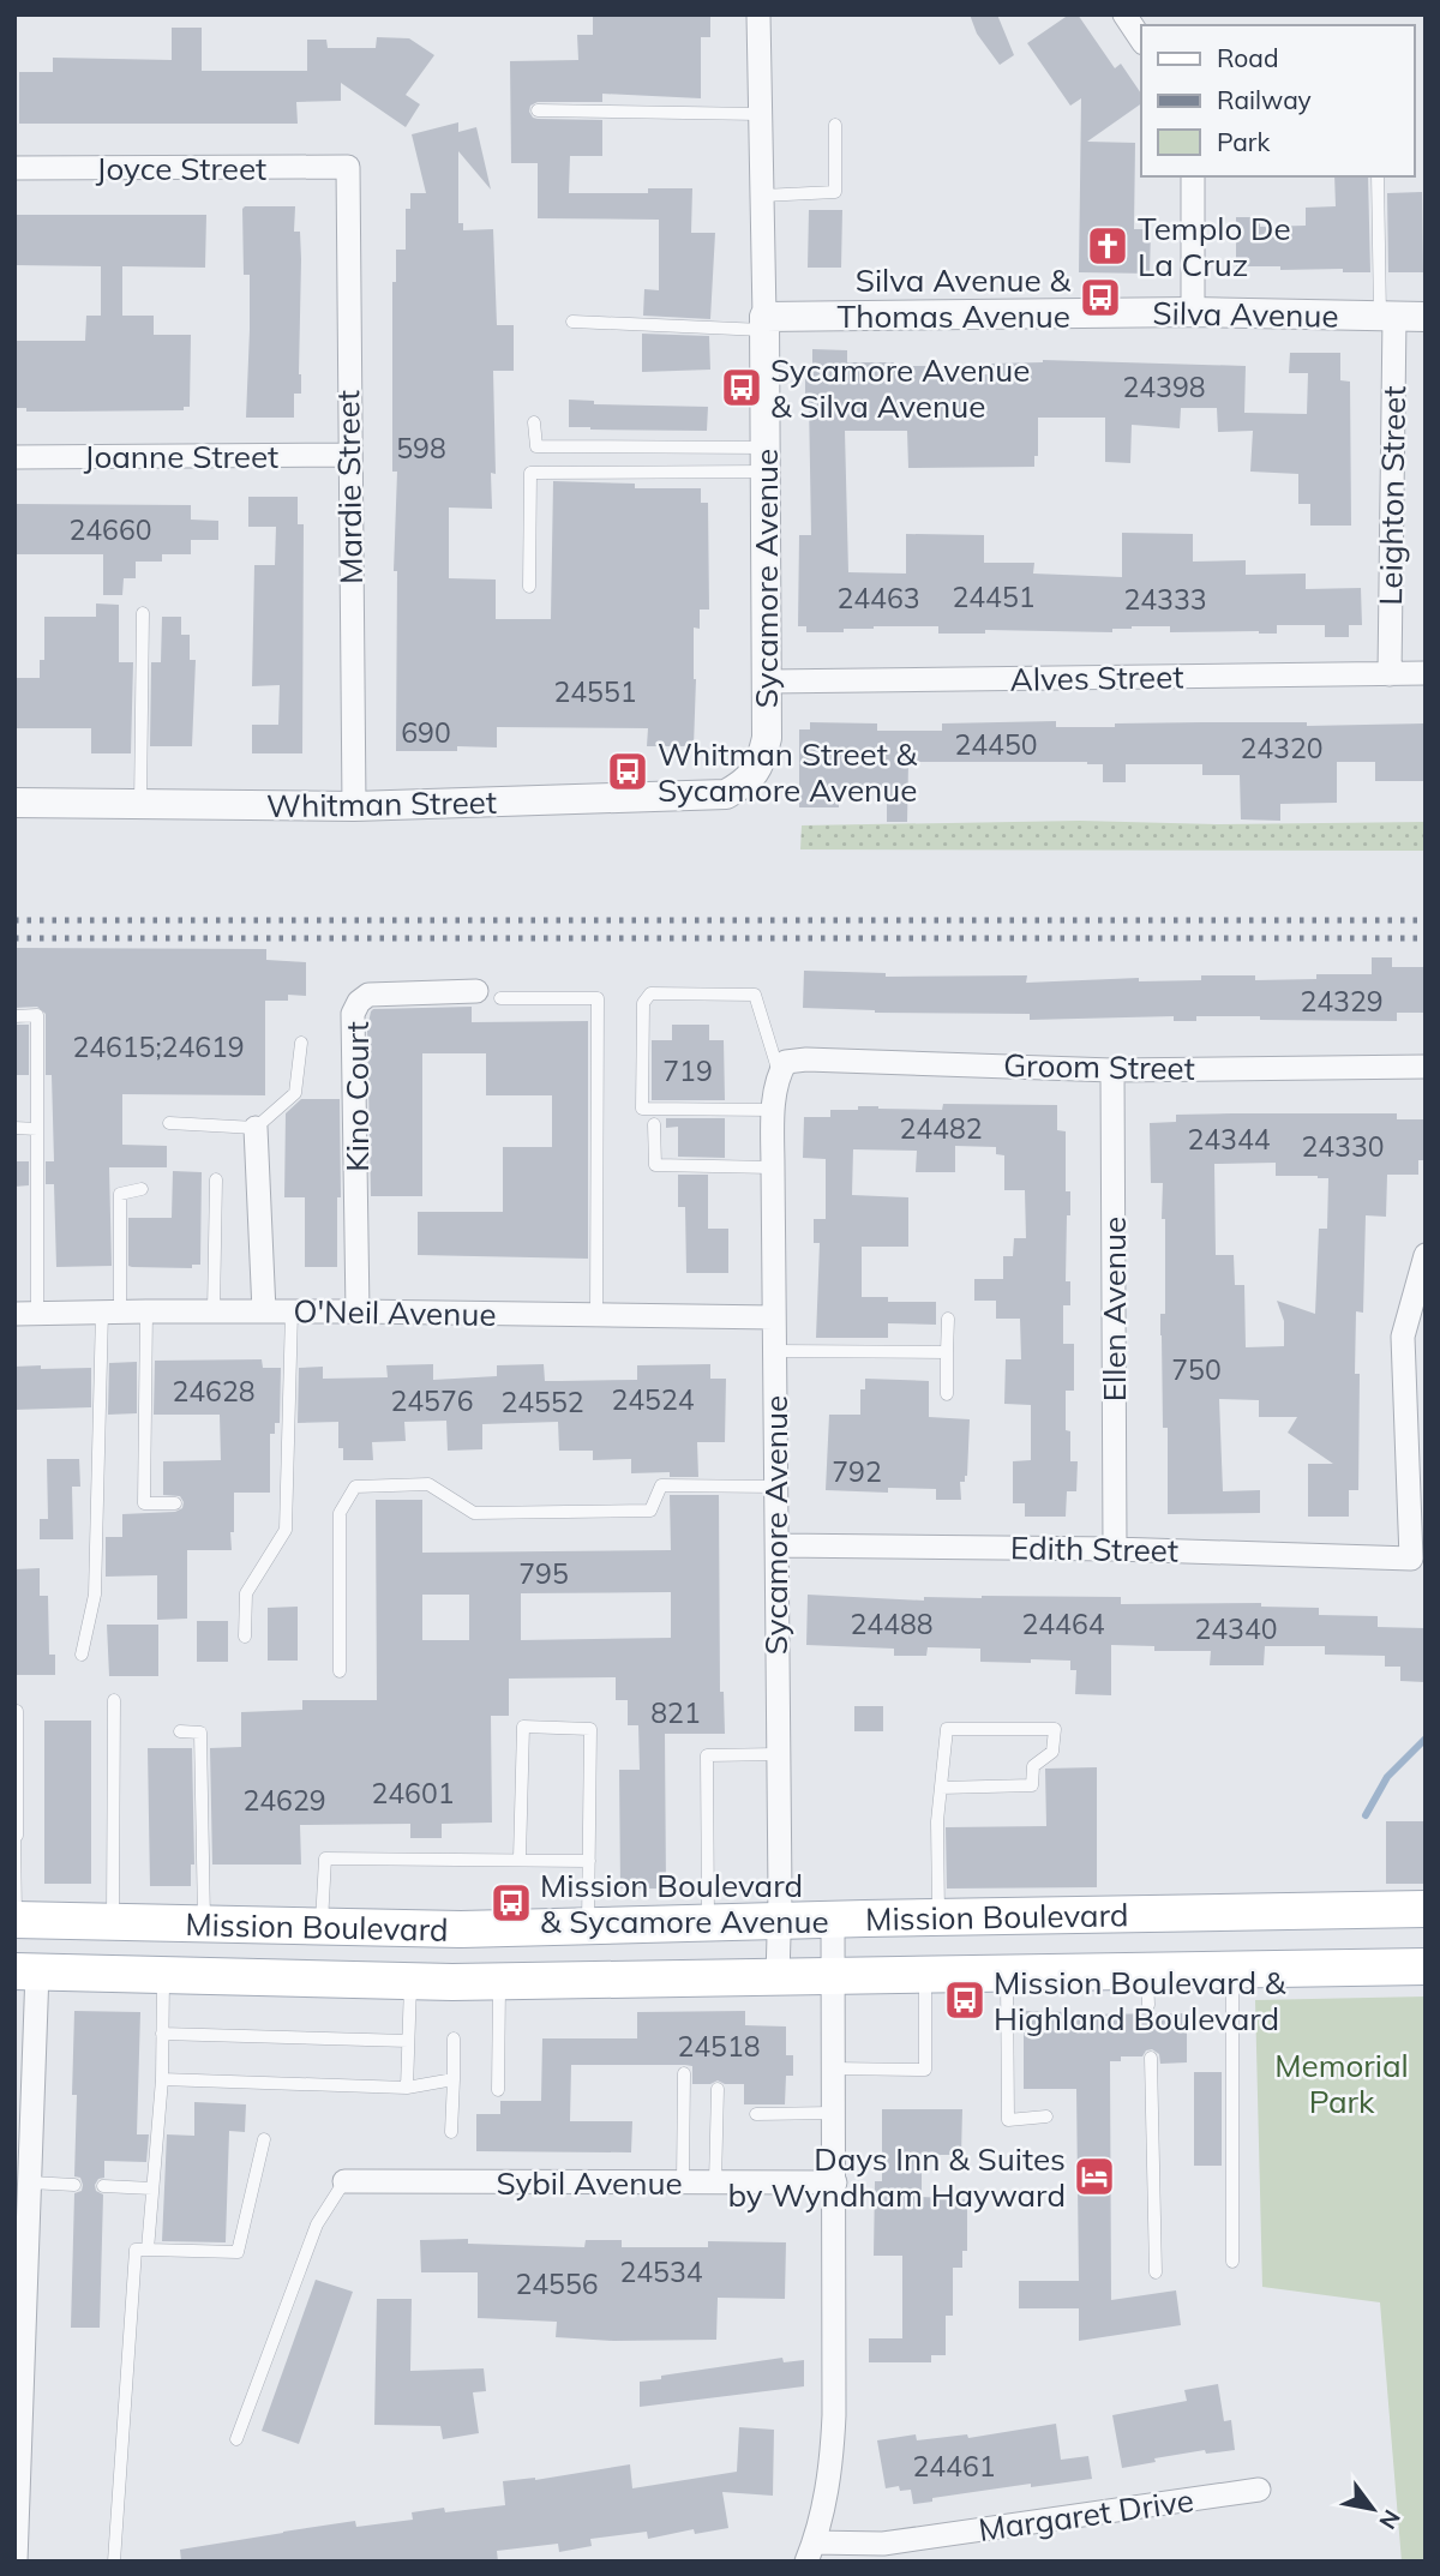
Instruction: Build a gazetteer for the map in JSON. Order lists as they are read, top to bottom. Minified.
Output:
{"streets":{"main road":["Mission Boulevard"],"street":["Joyce Street","Silva Avenue","Joanne Street","Mardie Street","Leighton Street","Sycamore Avenue","Alves Street","Whitman Street","Groom Street","Kino Court","Ellen Avenue","O'Neil Avenue","Edith Street","Sybil Avenue","Margaret Drive"]},"crossings":[["Joyce Street","Mardie Street"],["Silva Avenue","Leighton Street"],["Silva Avenue","Sycamore Avenue"],["Joanne Street","Mardie Street"],["Mardie Street","Whitman Street"],["Leighton Street","Alves Street"],["Sycamore Avenue","Alves Street"],["Sycamore Avenue","Whitman Street"],["Sycamore Avenue","Groom Street"],["Sycamore Avenue","O'Neil Avenue"],["Sycamore Avenue","Edith Street"],["Sycamore Avenue","Mission Boulevard"],["Groom Street","Ellen Avenue"],["Kino Court","O'Neil Avenue"],["Ellen Avenue","Edith Street"]],"parks":["Memorial Park"],"places":{"church":["Templo De La Cruz"],"bus stop":["Silva Avenue & Thomas Avenue","Sycamore Avenue & Silva Avenue","Whitman Street & Sycamore Avenue","Mission Boulevard & Sycamore Avenue","Mission Boulevard & Highland Boulevard"],"hotel":["Days Inn & Suites by Wyndham Hayward"]},"house_numbers":["24398","598","24660","24451","24463","24333","24551","690","24450","24320","24329","24615;24619","719","24482","24344","24330","750","24628","24524","24576","24552","792","795","24488","24464","24340","821","24601","24629","24518","24534","24556","24461"],"legend":["Road","Railway","Park"],"north":"bottom right"}
